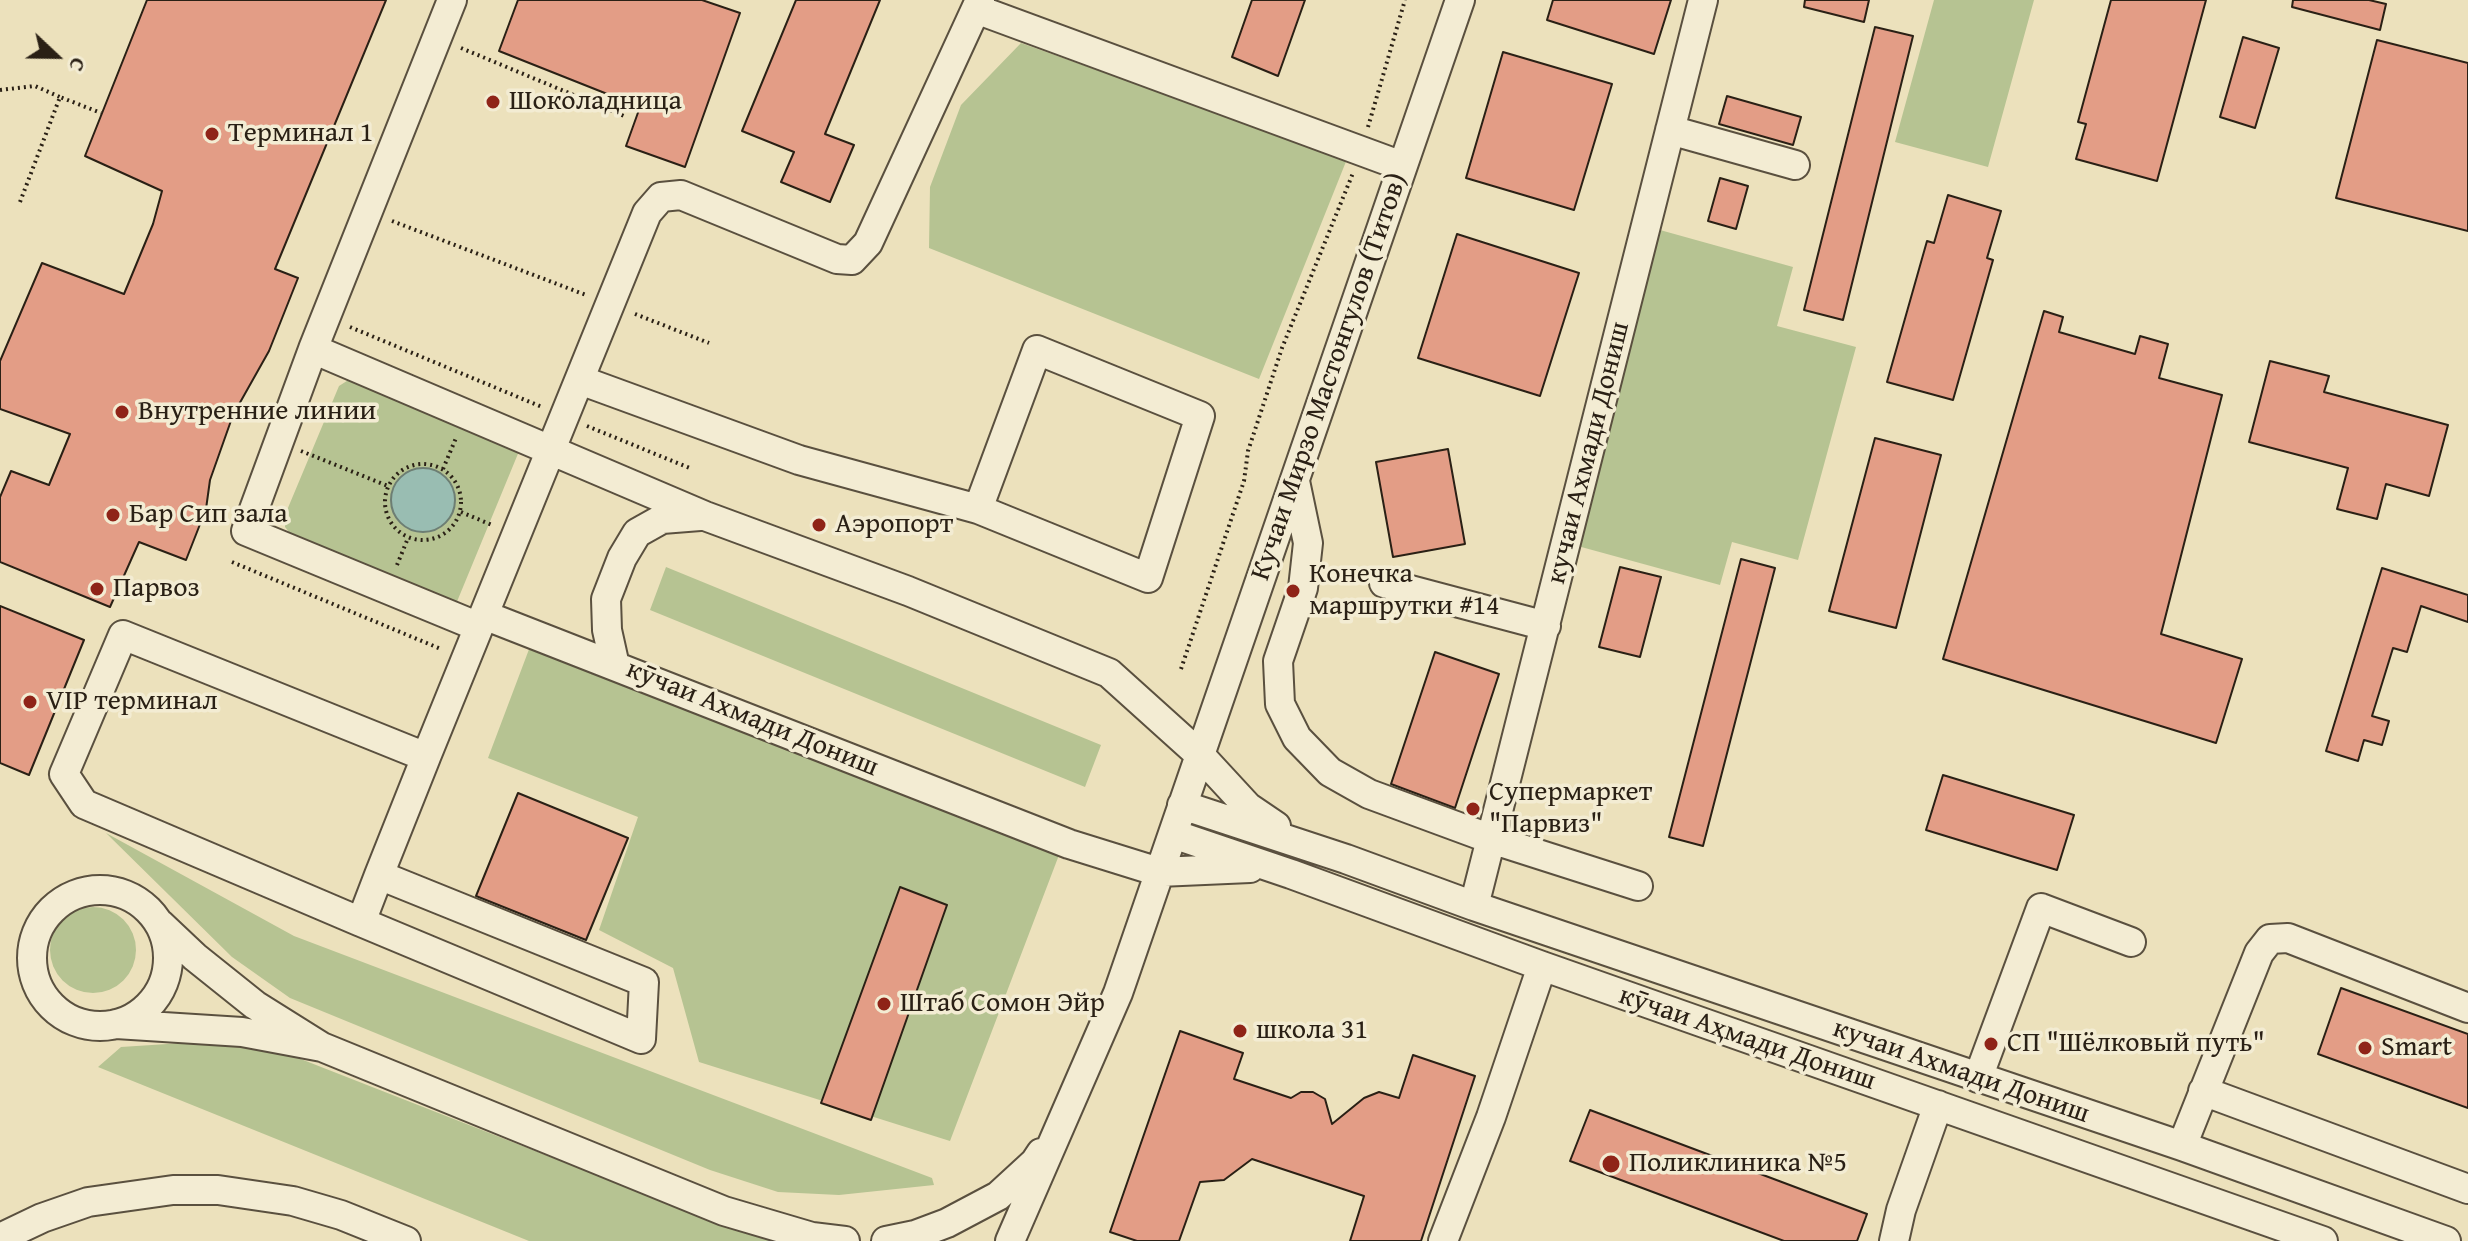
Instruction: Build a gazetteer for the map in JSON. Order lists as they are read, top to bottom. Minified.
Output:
{"streets":{"street":["Кучаи Мирзо Мастонгулов (Титов)","кучаи Ахмади Дониш","кӯчаи Ахмади Дониш","кӯчаи Аҳмади Дониш"]},"crossings":[["Кучаи Мирзо Мастонгулов (Титов)","кучаи Ахмади Дониш"],["Кучаи Мирзо Мастонгулов (Титов)","кӯчаи Ахмади Дониш"],["Кучаи Мирзо Мастонгулов (Титов)","кӯчаи Аҳмади Дониш"],["кучаи Ахмади Дониш","кӯчаи Ахмади Дониш"],["кӯчаи Ахмади Дониш","кӯчаи Аҳмади Дониш"]],"places":["Шоколадница","Терминал 1","Внутренние линии","Бар Сип зала","Аэропорт","Парвоз","Конечка маршрутки #14","VIP терминал","Супермаркет \"Парвиз\"","Штаб Сомон Эйр","школа 31","СП \"Шёлковый путь\"","Smart","Поликлиника №5"],"north":"right"}
